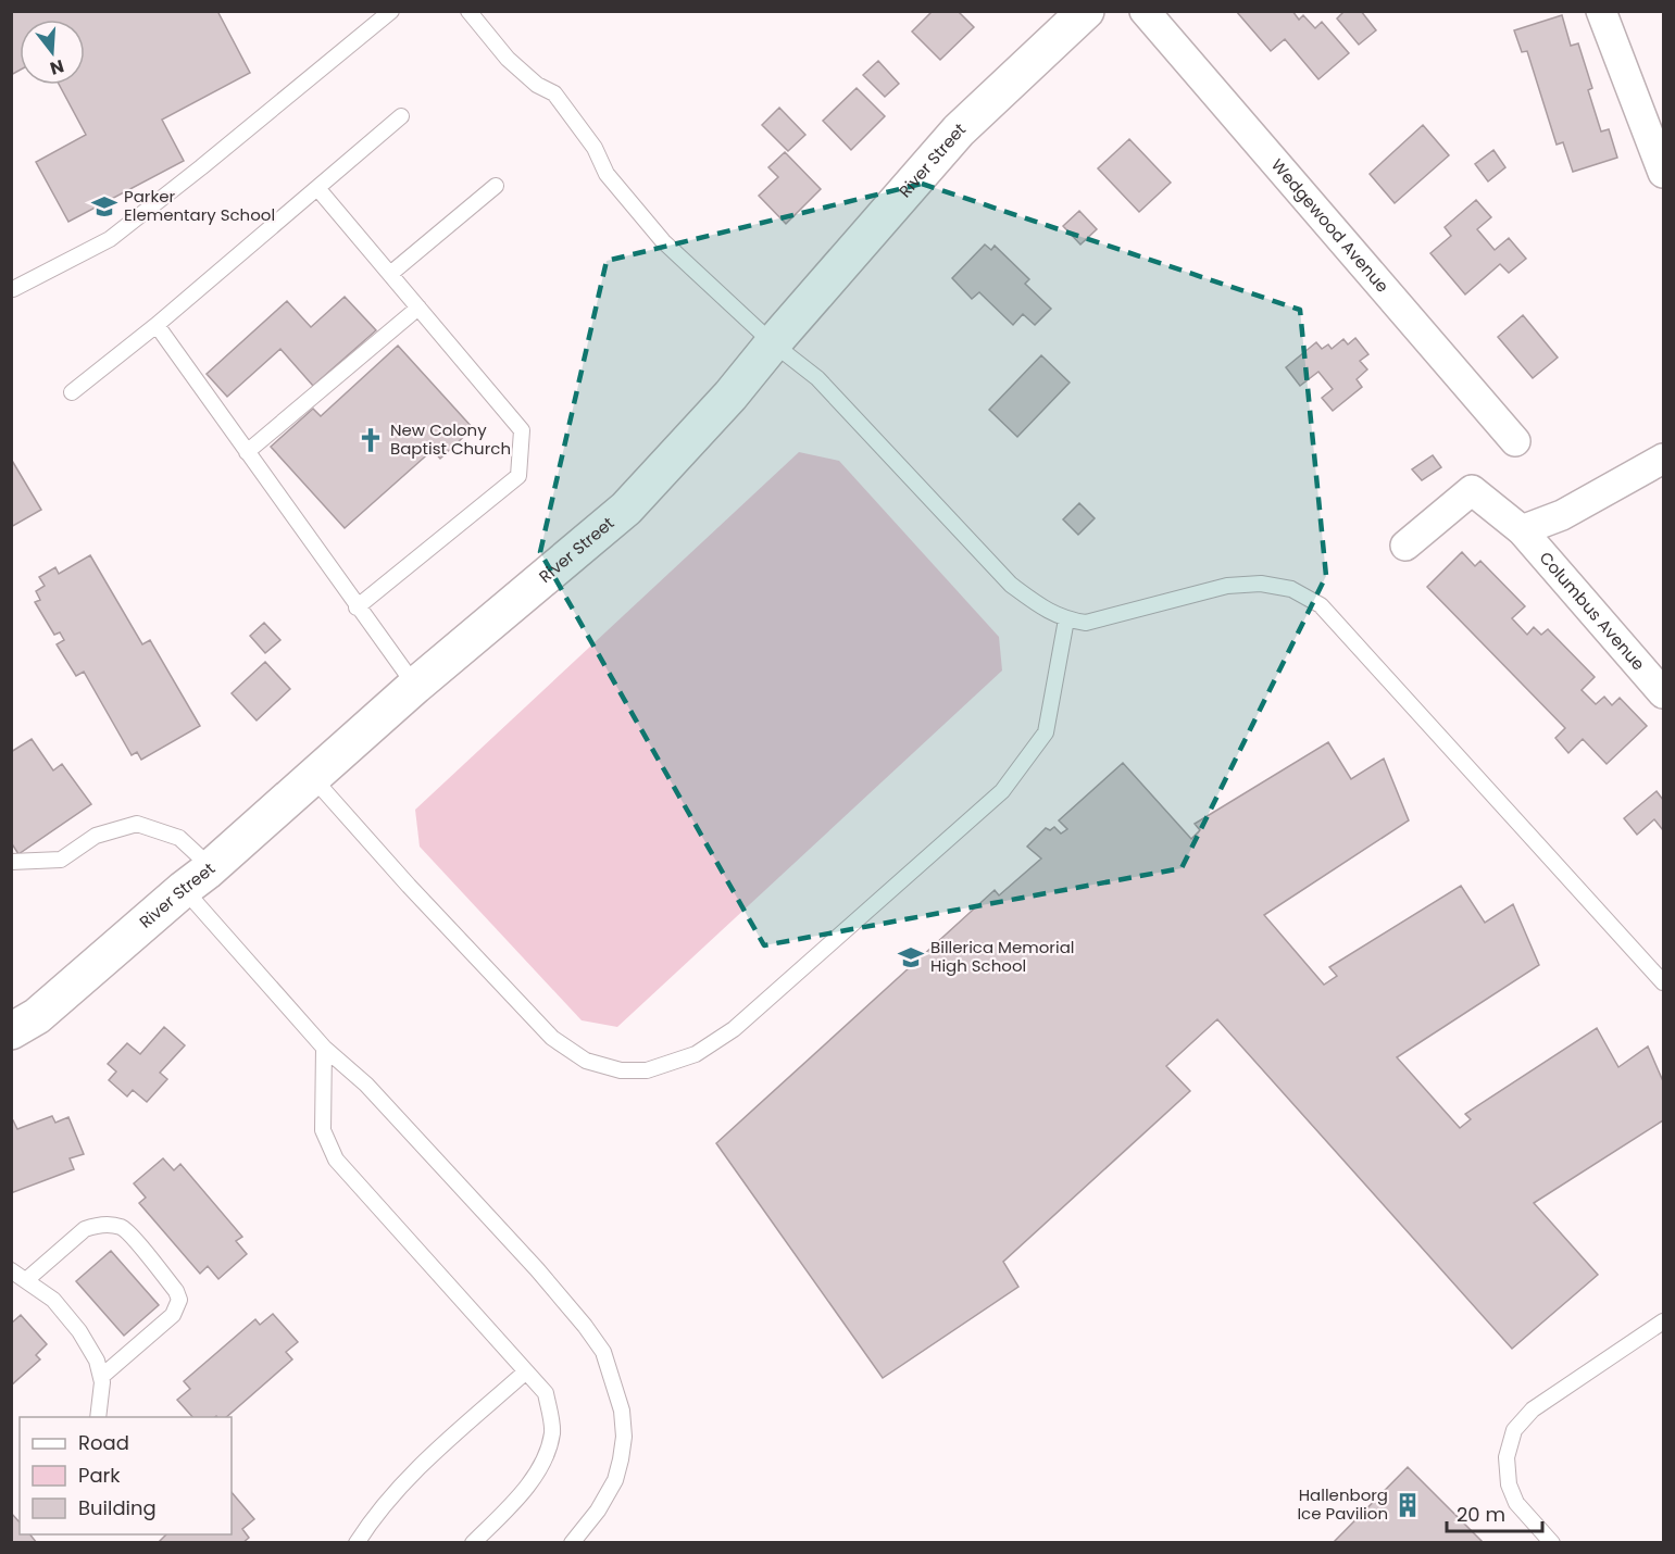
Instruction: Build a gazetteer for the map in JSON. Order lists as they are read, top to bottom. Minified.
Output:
{"streets":{"main road":["River Street"],"street":["Wedgewood Avenue","Columbus Avenue"]},"places":{"school or university":["Parker Elementary School","Billerica Memorial High School"],"church":["New Colony Baptist Church"],"building":["Hallenborg Ice Pavilion"]},"legend":["Road","Park","Building"],"scale_bar":"20 m","north":"bottom"}
